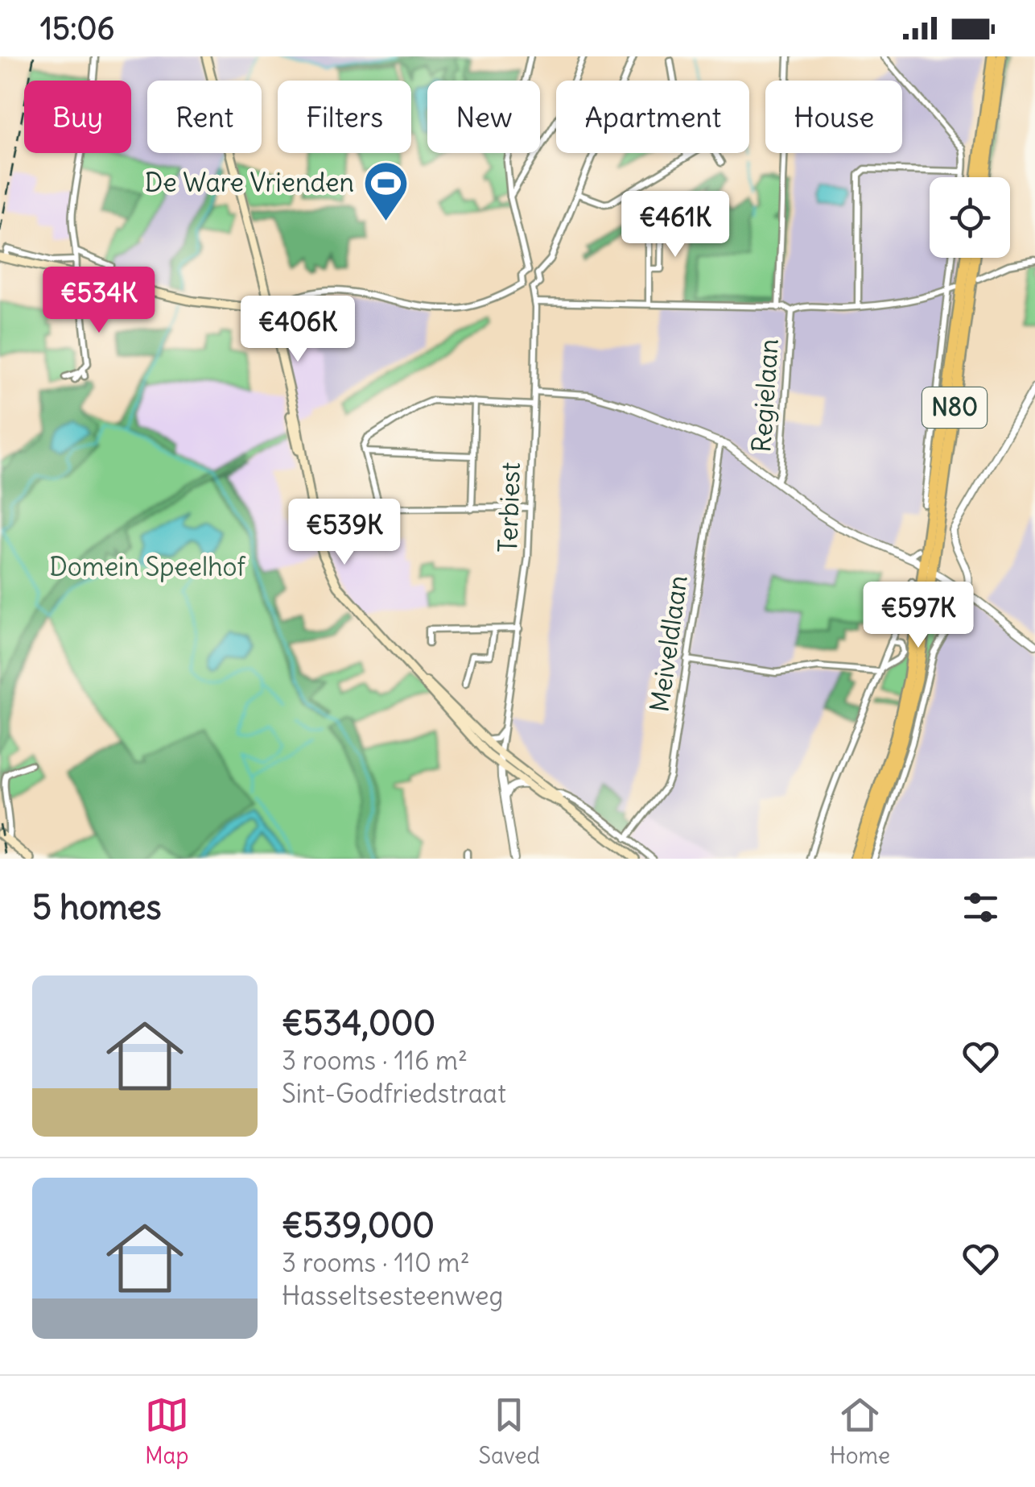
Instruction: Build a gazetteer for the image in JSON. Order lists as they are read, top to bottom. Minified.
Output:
{"streets":{"highway":["N80"],"street":["Regielaan","Terbiest","Meiveldlaan"]},"parks":["Domein Speelhof"],"places":{"sports":["De Ware Vrienden"]},"page":{"status":"15:06","chip":["Buy","Rent","Filters","New","Apartment","House"],"price":["€461K","€534K","€406K","€539K","€597K"],"heading":"5 homes","list":[{"name":"€534,000","note":"3 rooms · 116 m² · Sint-Godfriedstraat"},{"name":"€539,000","note":"3 rooms · 110 m² · Hasseltsesteenweg"}],"tabs":["Map","Saved","Home"]}}
